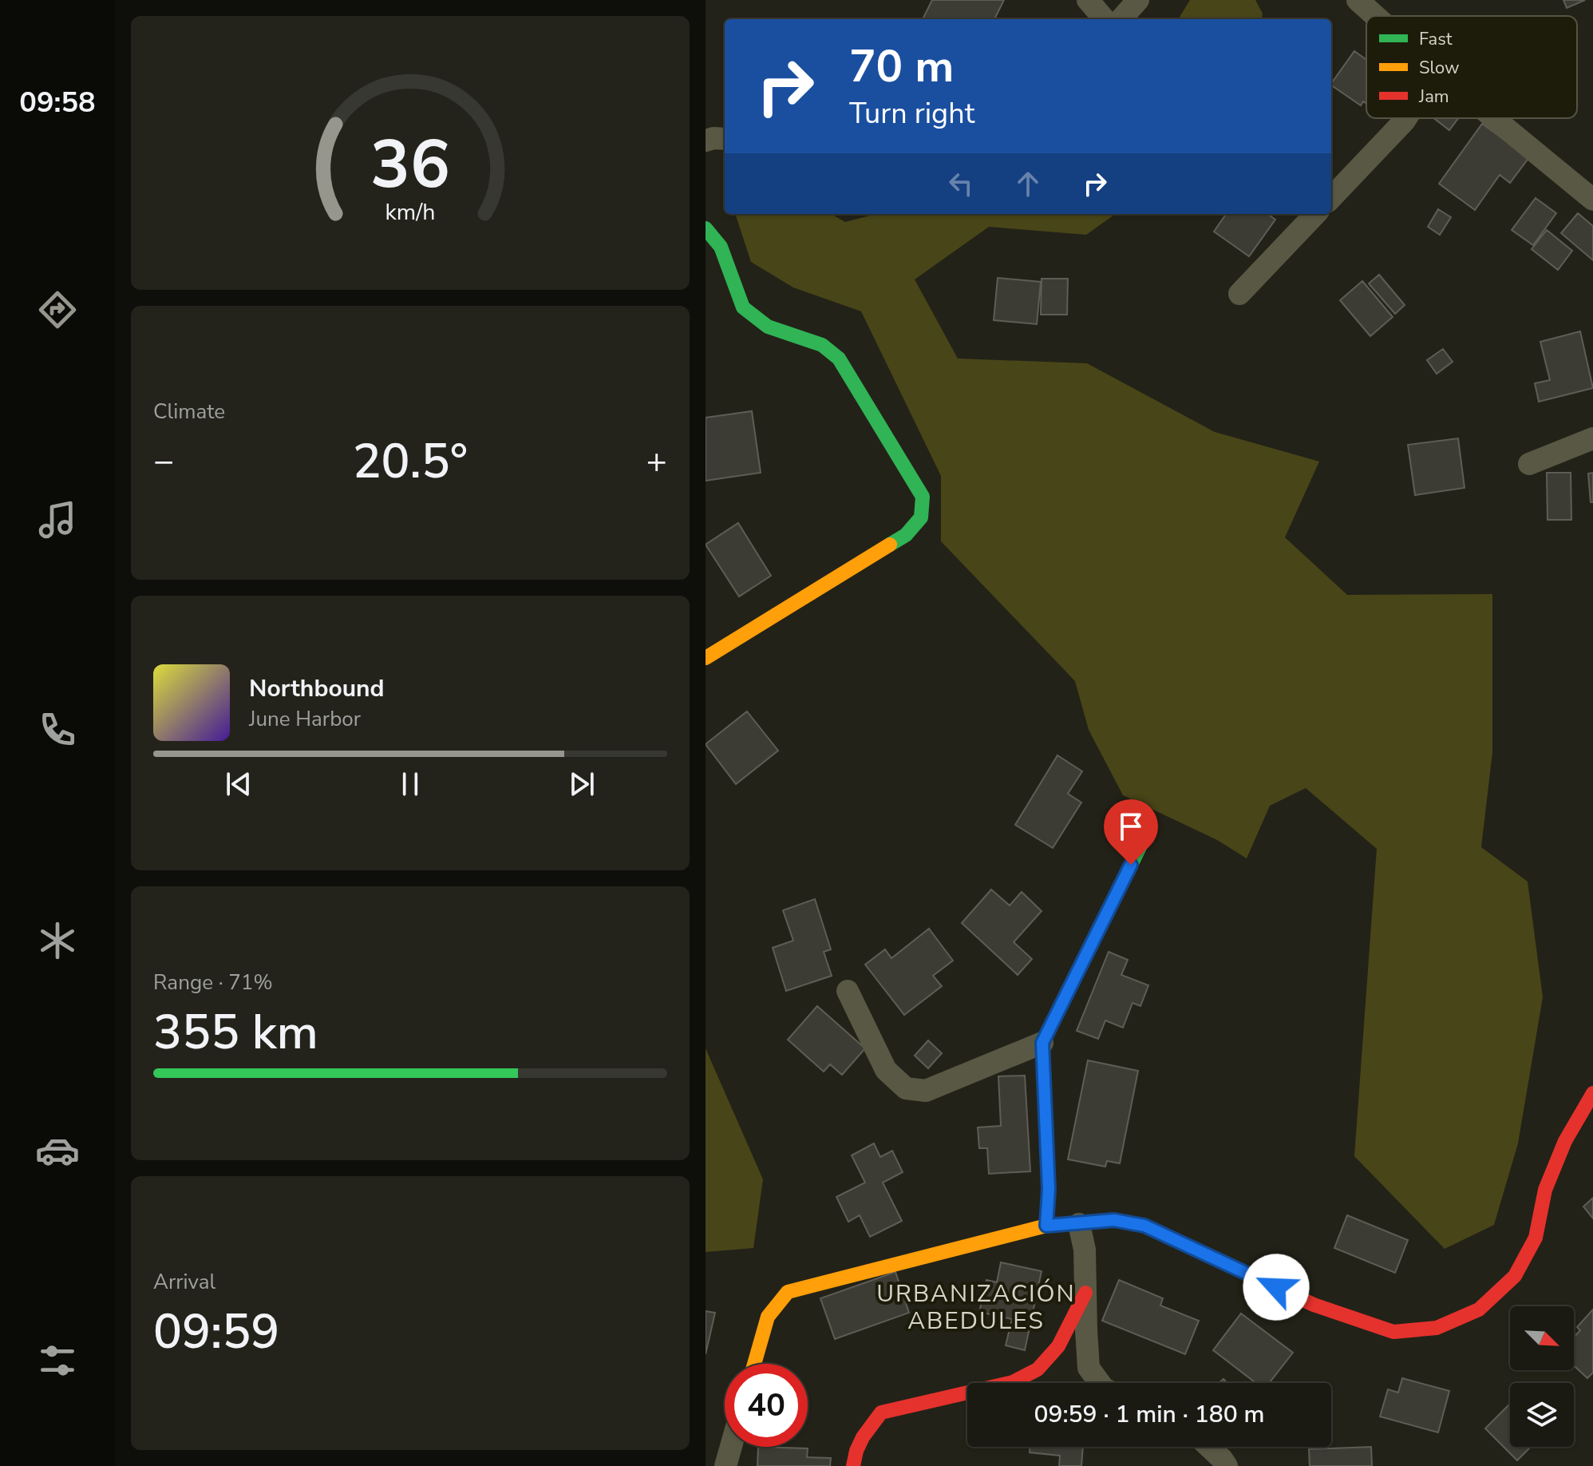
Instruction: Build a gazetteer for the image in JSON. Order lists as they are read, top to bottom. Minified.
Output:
{"districts":["URBANIZACIÓN ABEDULES"],"legend":["Fast","Slow","Jam"],"north":"bottom right","page":{"tabs":"09:58","turn":["70 m","Turn right"],"tile":["Climate",["Range · 71%","355 km"],["Arrival","09:59"]],"heat":["−","20.5°","+"],"song":["Northbound","June Harbor"],"limit":"40","trip":"09:59 · 1 min · 180 m","gauge":["36","km/h"]}}
